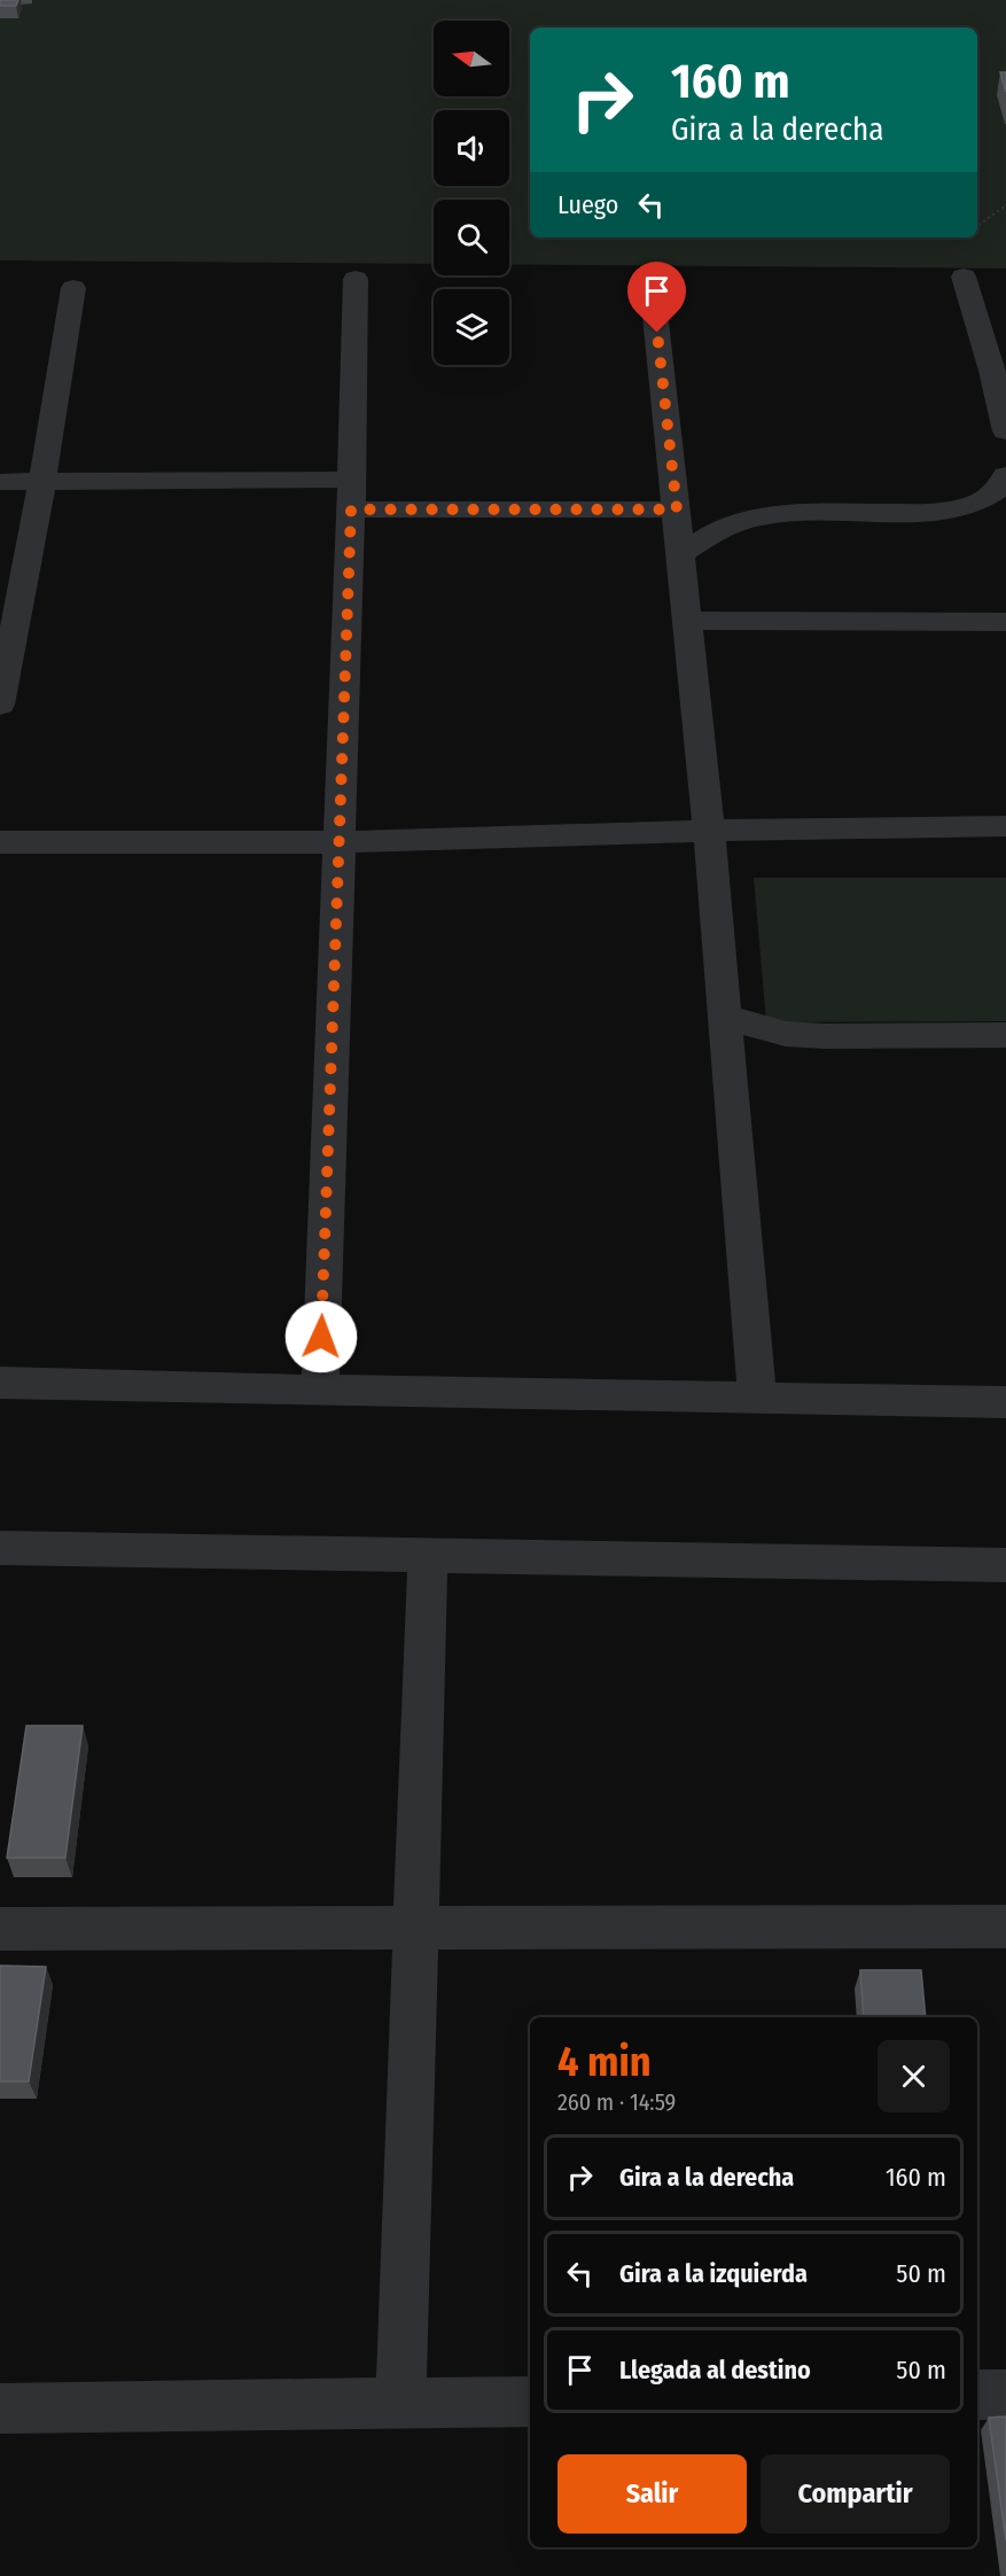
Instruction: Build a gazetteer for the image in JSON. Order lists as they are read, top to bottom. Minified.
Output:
{"north":"left","page":{"turn":["160 m","Gira a la derecha"],"then":"Luego","heading":["4 min","260 m · 14:59"],"list":[{"name":"Gira a la derecha","value":"160 m"},{"name":"Gira a la izquierda","value":"50 m"},{"name":"Llegada al destino","value":"50 m"}],"buttons":["Salir","Compartir"]}}
